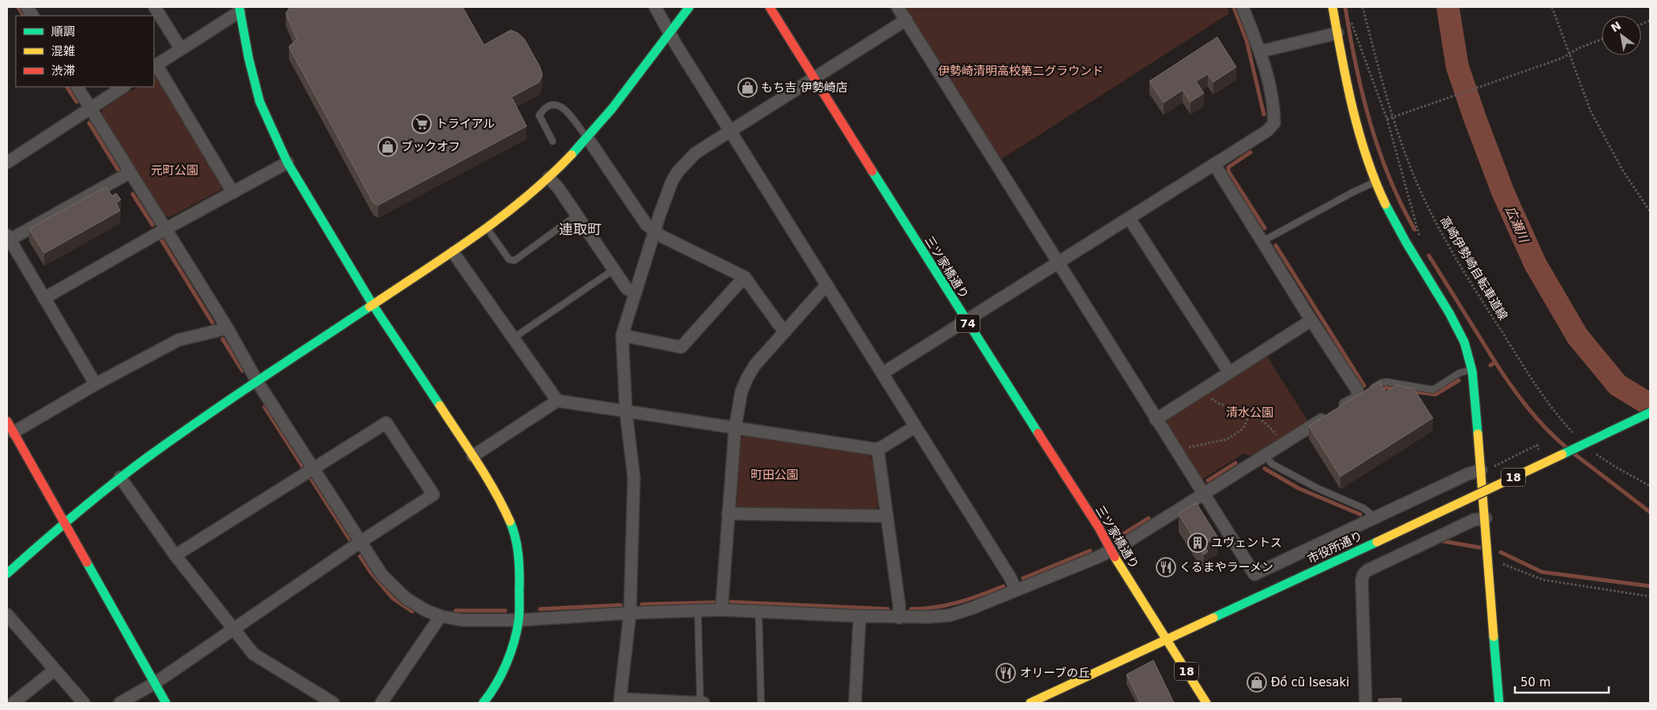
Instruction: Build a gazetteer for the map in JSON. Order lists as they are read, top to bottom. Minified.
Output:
{"streets":{"street":["三ツ家橋通り","74","18","市役所通り"],"path":["高崎伊勢崎自転車道線"]},"crossings":[["三ツ家橋通り","18"],["三ツ家橋通り","市役所通り"],["18","市役所通り"]],"districts":["連取町"],"water":["広瀬川"],"parks":["伊勢崎清明高校第二グラウンド","元町公園","清水公園","町田公園"],"places":{"shop":["もち吉 伊勢崎店","ブックオフ","Đồ cũ Isesaki"],"supermarket":["トライアル"],"building":["ユヴェントス"],"restaurant":["くるまやラーメン","オリーブの丘"]},"legend":["順調","混雑","渋滞"],"scale_bar":"50 m","north":"top left"}
